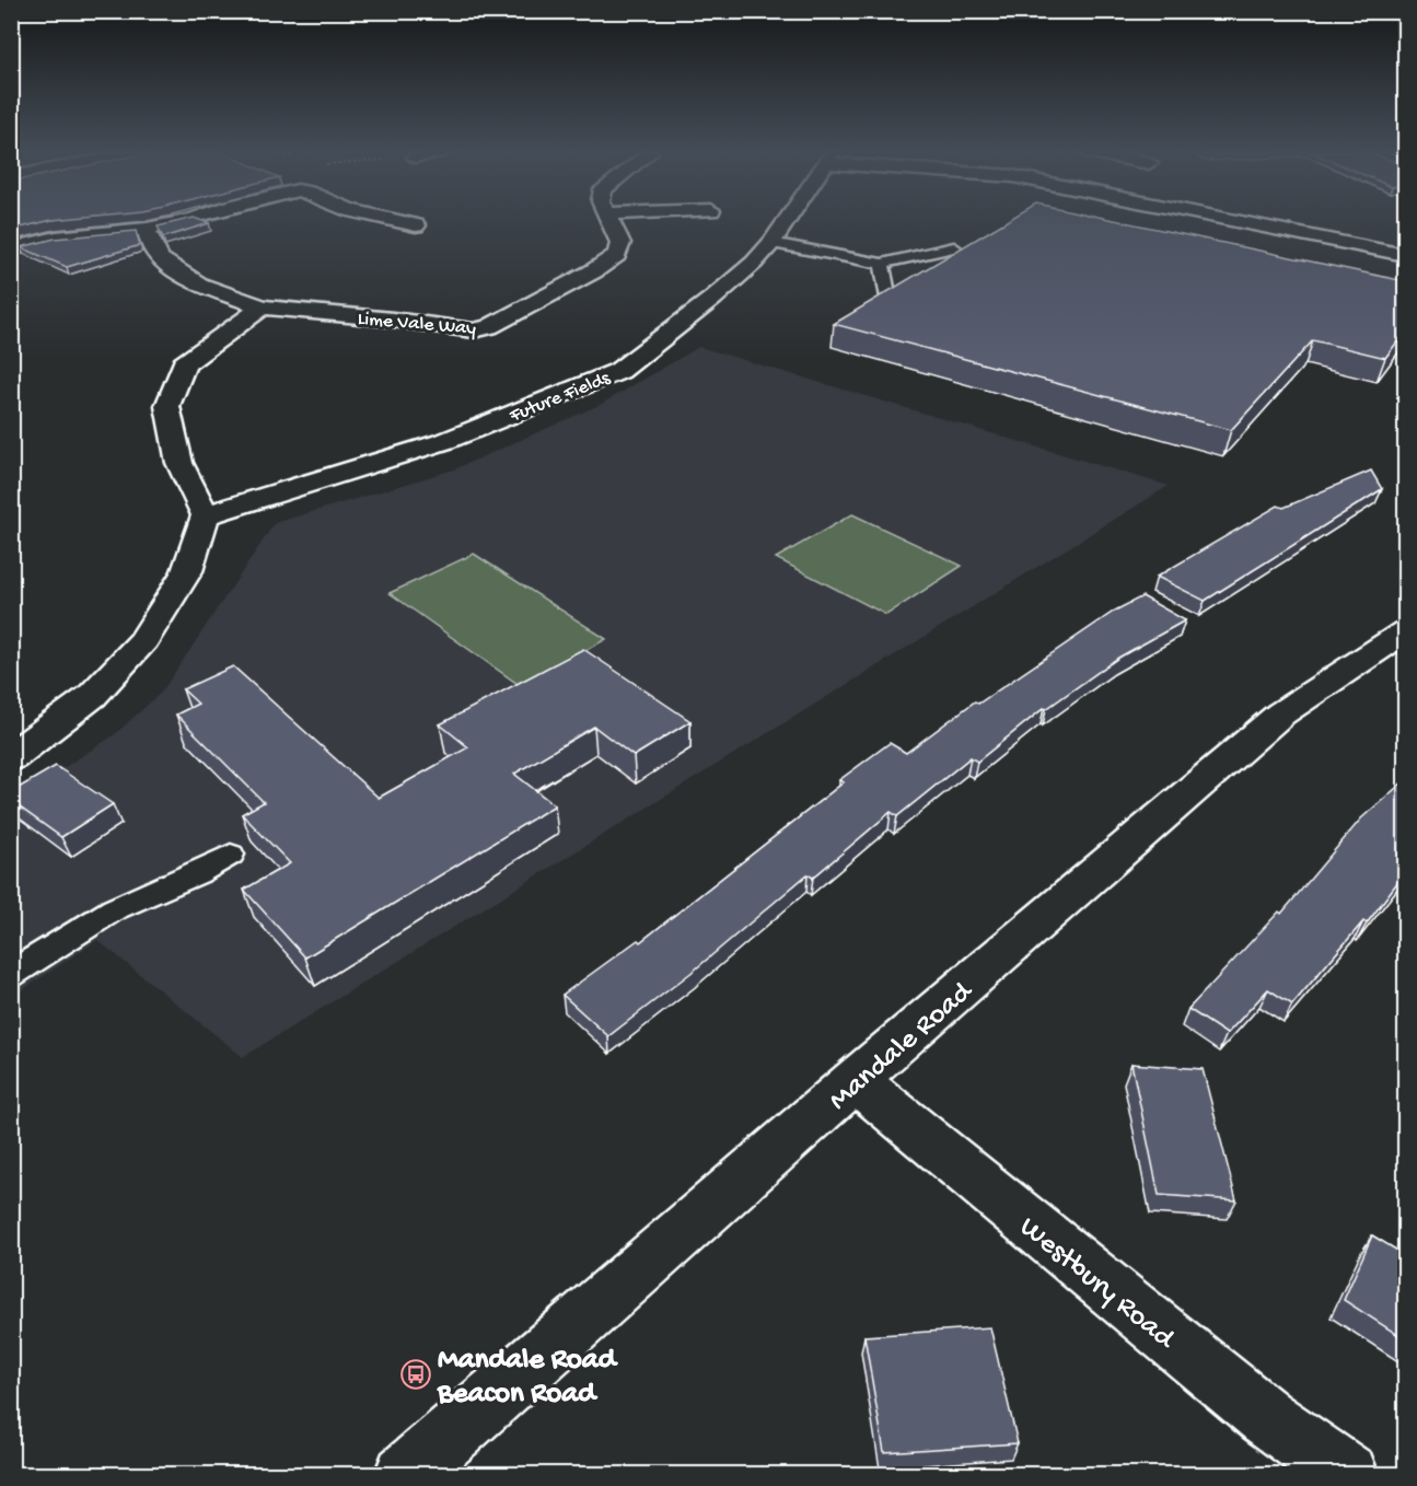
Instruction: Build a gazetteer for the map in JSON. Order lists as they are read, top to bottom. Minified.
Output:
{"streets":{"street":["Lime Vale Way","Future Fields","Mandale Road","Westbury Road"]},"crossings":[["Mandale Road","Westbury Road"]],"places":{"bus stop":["Mandale Road Beacon Road"]}}
